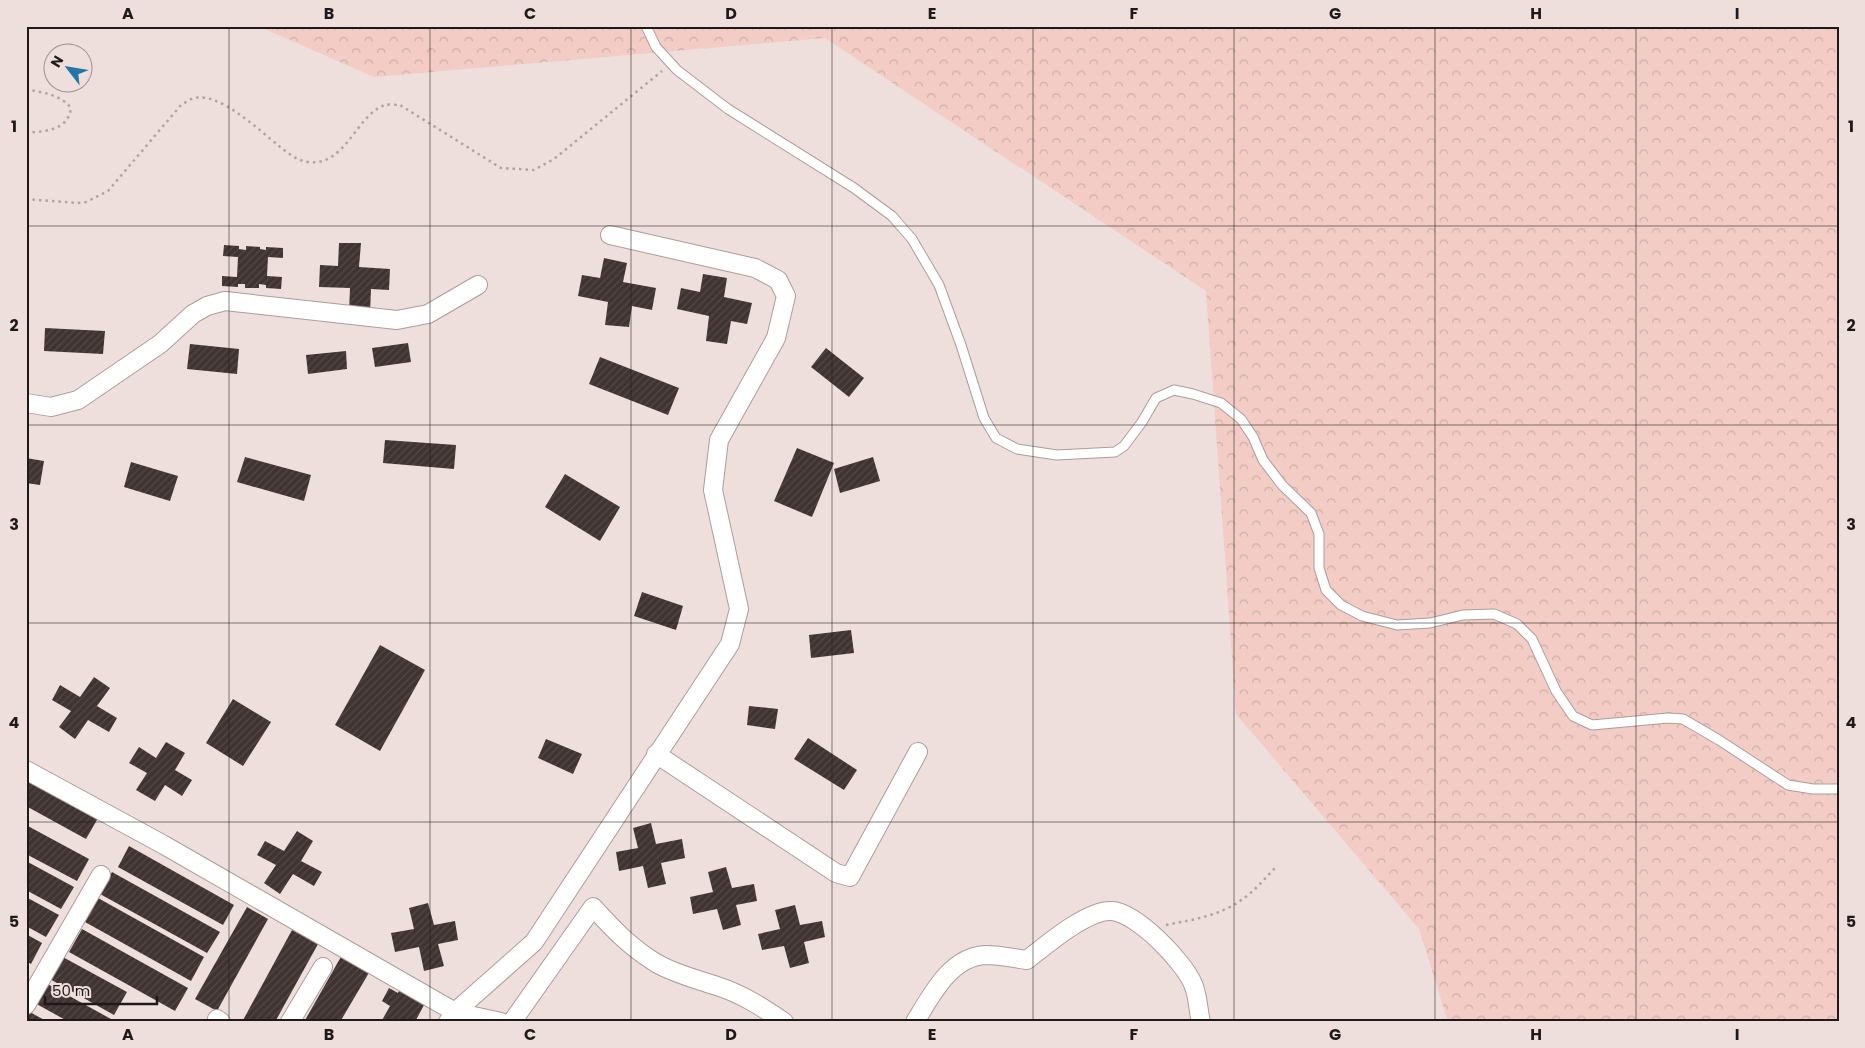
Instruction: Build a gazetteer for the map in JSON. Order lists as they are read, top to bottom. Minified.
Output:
{"scale_bar":"50 m","north":"top left","grid":{"columns":["A","B","C","D","E","F","G","H","I"],"rows":["1","2","3","4","5"]}}
